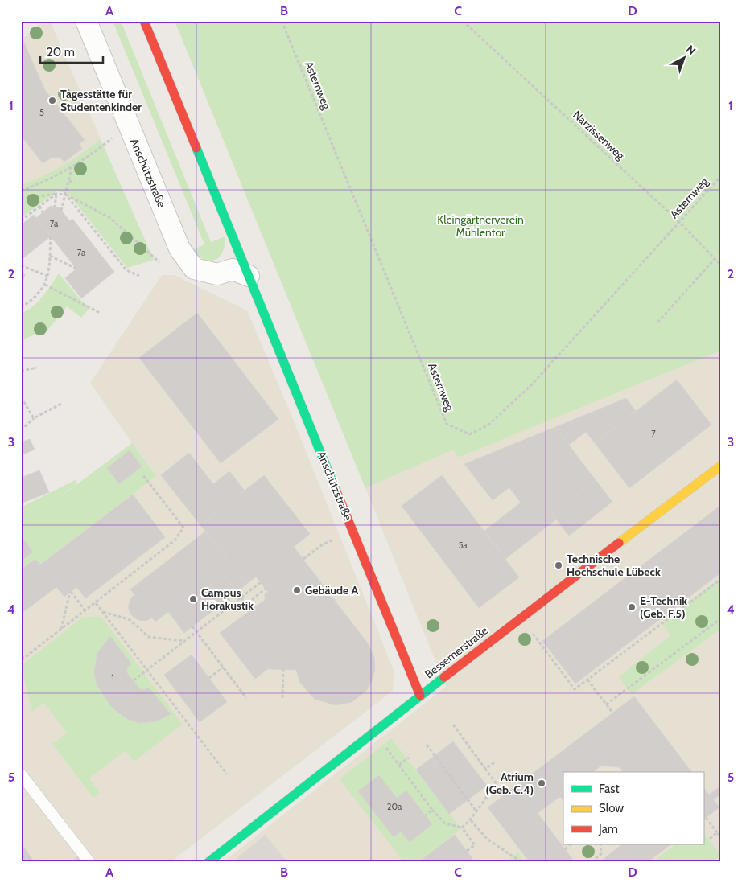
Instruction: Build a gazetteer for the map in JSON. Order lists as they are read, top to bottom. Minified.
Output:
{"streets":{"street":["Anschützstraße","Bessemerstraße"],"path":["Asternweg","Narzissenweg"]},"crossings":[["Asternweg","Narzissenweg"],["Anschützstraße","Bessemerstraße"]],"parks":["Kleingärtnerverein Mühlentor"],"places":["Tagesstätte für Studentenkinder","Technische Hochschule Lübeck","Gebäude A","Campus Hörakustik","E-Technik (Geb. F.5)","Atrium (Geb. C.4)"],"house_numbers":["5","7a","7a","7","5a","1","20a"],"legend":["Fast","Slow","Jam"],"scale_bar":"20 m","north":"top right","grid":{"columns":["A","B","C","D"],"rows":["1","2","3","4","5"]}}
